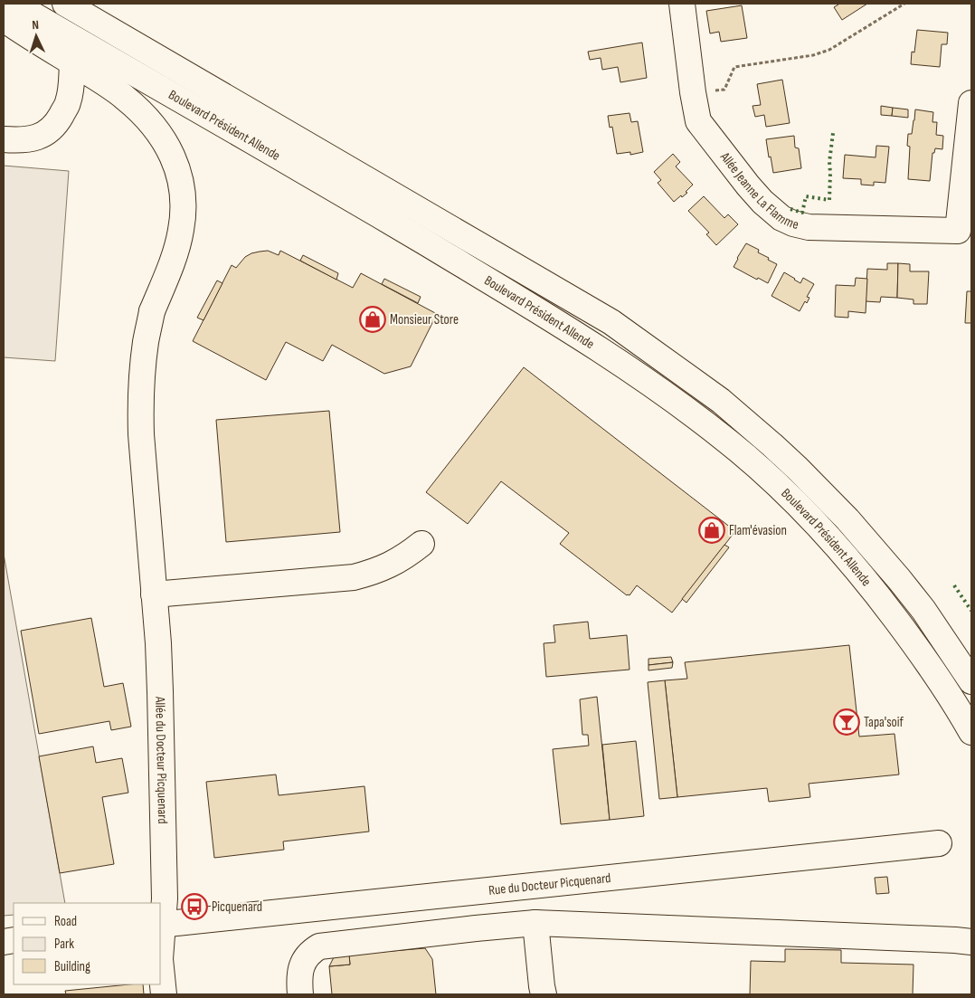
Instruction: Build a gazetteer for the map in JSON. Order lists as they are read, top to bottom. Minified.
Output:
{"streets":{"main road":["Boulevard Président Allende","Allée Jeanne La Flamme","Allée du Docteur Picquenard","Rue du Docteur Picquenard"]},"crossings":[["Allée du Docteur Picquenard","Rue du Docteur Picquenard"]],"places":{"shop":["Monsieur Store","Flam'évasion"],"bar":["Tapa'soif"],"bus stop":["Picquenard"]},"legend":["Road","Park","Building"],"north":"top"}
